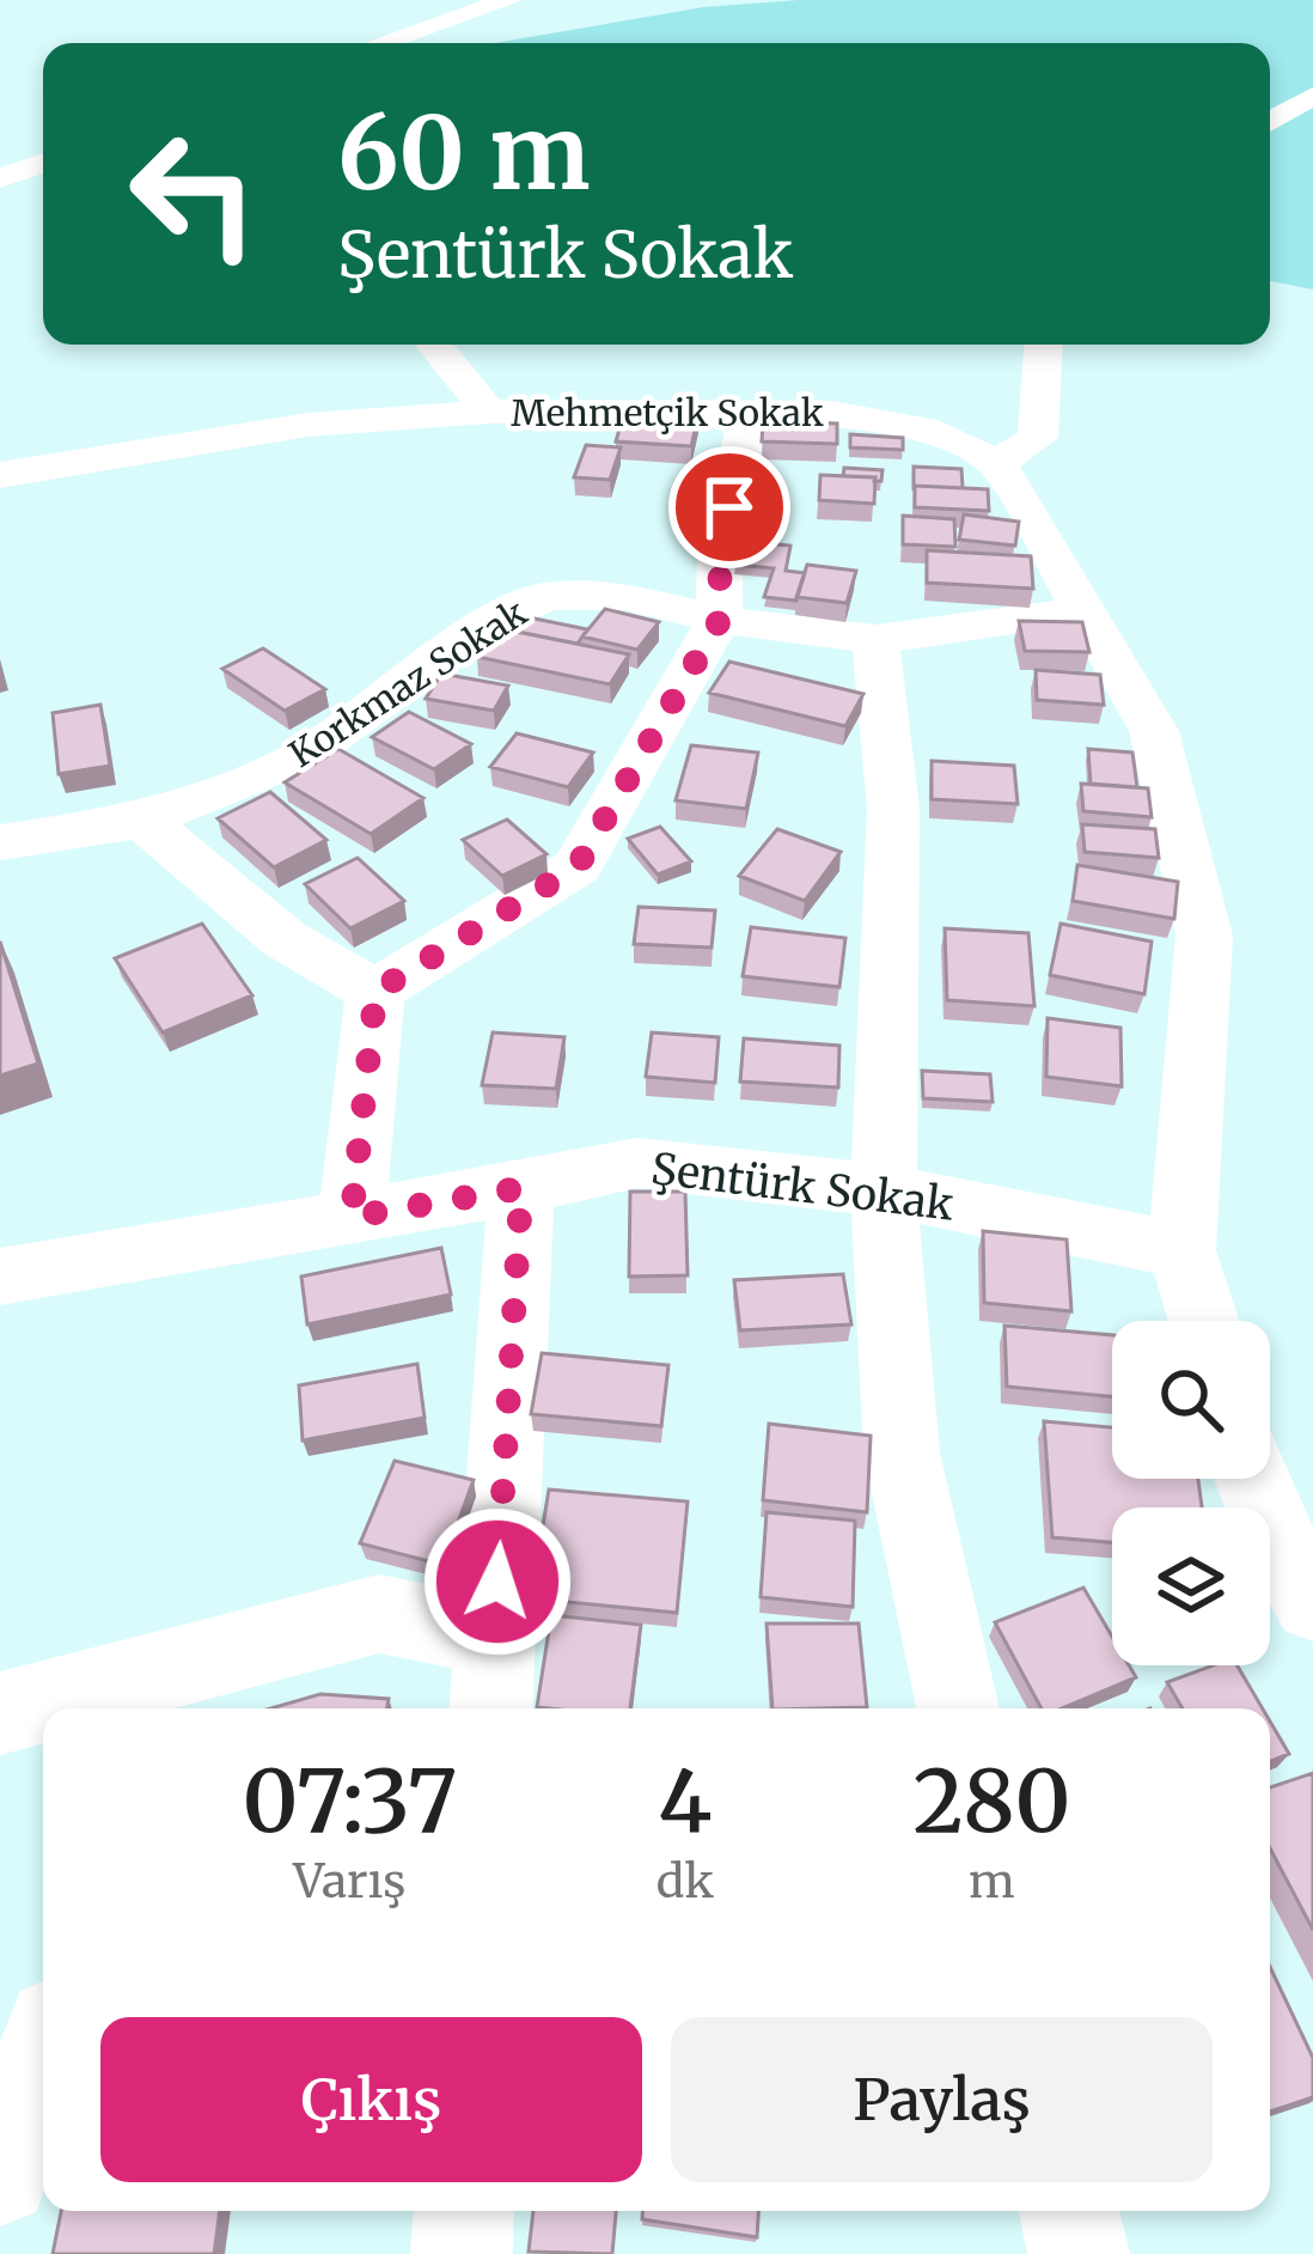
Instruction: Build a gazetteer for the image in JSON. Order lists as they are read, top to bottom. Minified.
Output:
{"streets":{"street":["Mehmetçik Sokak","Korkmaz Sokak","Şentürk Sokak"]},"page":{"turn":["60 m","Şentürk Sokak"],"eta":["07:37","Varış","4","dk","280","m"],"buttons":["Çıkış","Paylaş"]}}
